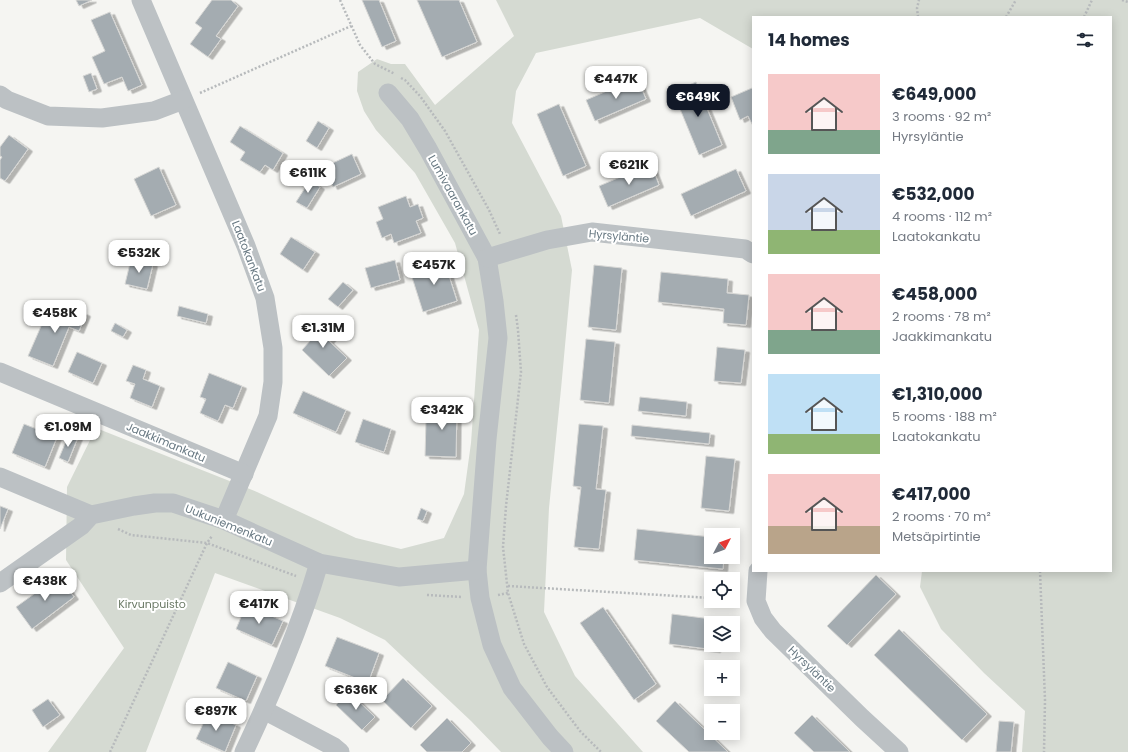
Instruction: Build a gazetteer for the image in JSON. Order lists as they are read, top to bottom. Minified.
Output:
{"streets":{"street":["Lumivaarankatu","Hyrsyläntie","Laatokankatu","Jaakkimankatu","Uukuniemenkatu"]},"crossings":[["Lumivaarankatu","Hyrsyläntie"],["Lumivaarankatu","Uukuniemenkatu"],["Laatokankatu","Jaakkimankatu"],["Laatokankatu","Uukuniemenkatu"]],"parks":["Kirvunpuisto"],"north":"top right","page":{"heading":"14 homes","list":[{"name":"€649,000","note":"3 rooms · 92 m² · Hyrsyläntie"},{"name":"€532,000","note":"4 rooms · 112 m² · Laatokankatu"},{"name":"€458,000","note":"2 rooms · 78 m² · Jaakkimankatu"},{"name":"€1,310,000","note":"5 rooms · 188 m² · Laatokankatu"},{"name":"€417,000","note":"2 rooms · 70 m² · Metsäpirtintie"}],"price":["€447K","€649K","€621K","€611K","€532K","€457K","€458K","€1.31M","€342K","€1.09M","€438K","€417K","€636K","€897K"],"map_buttons":["+","−"]}}
